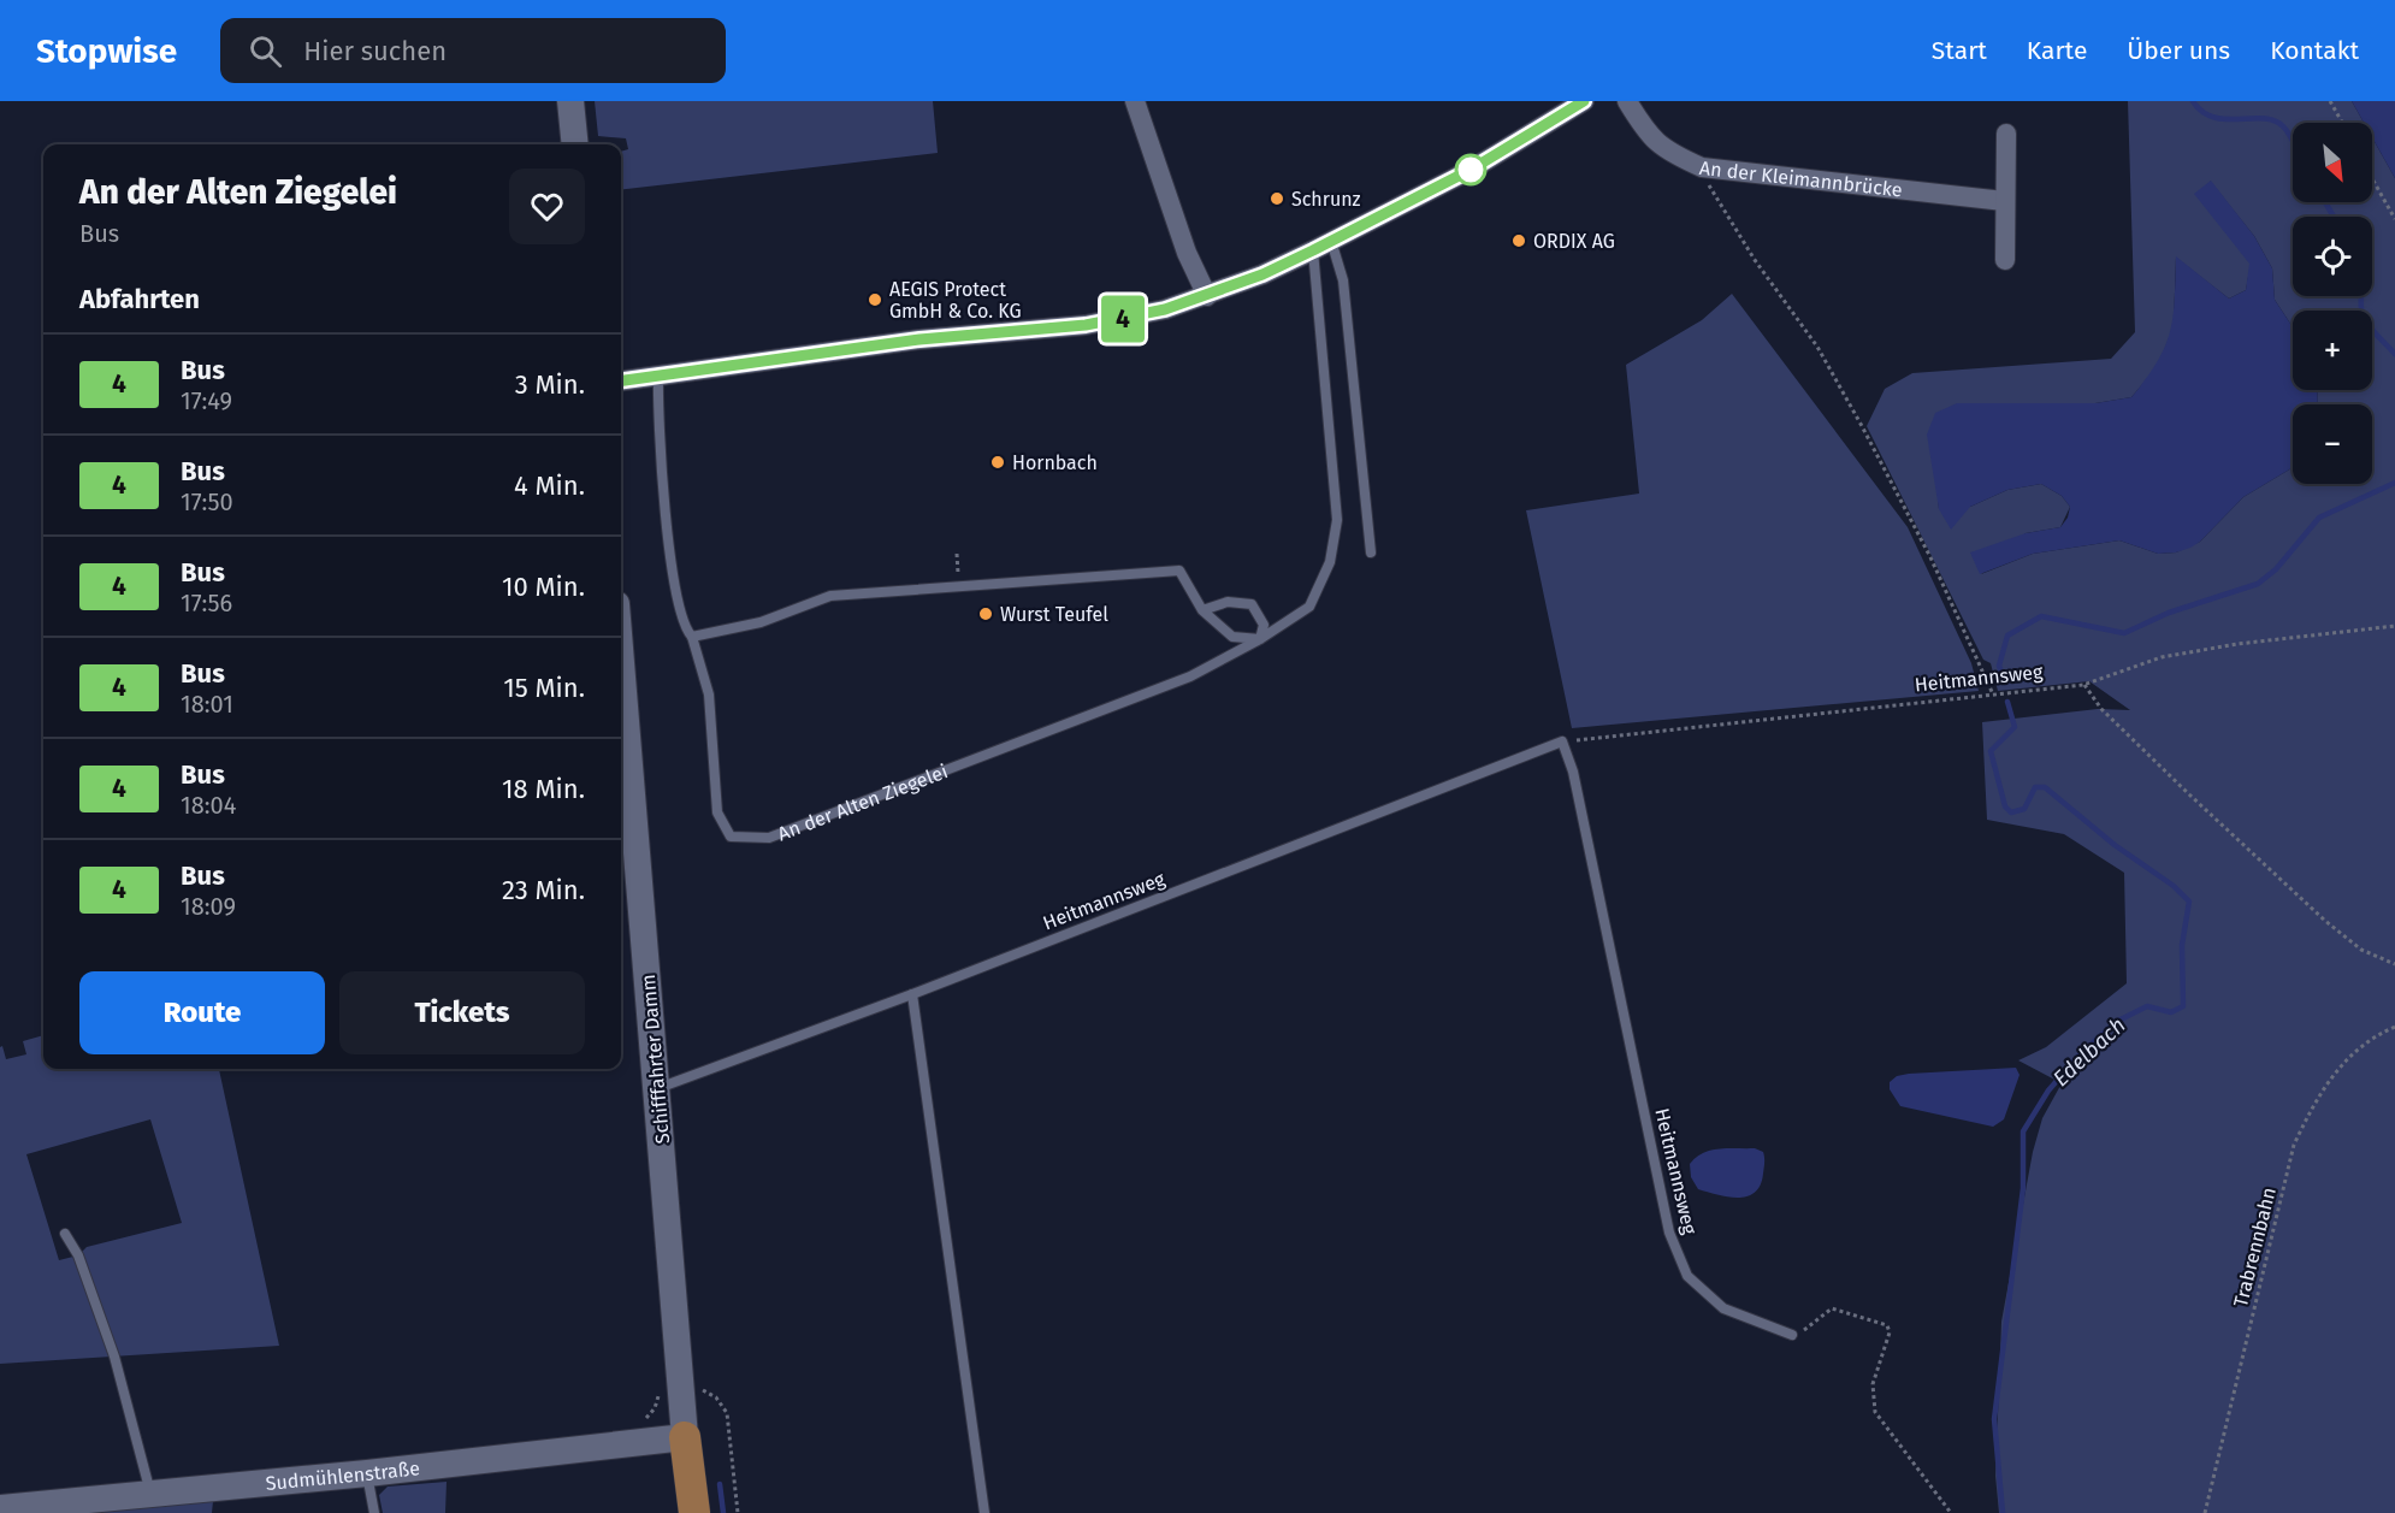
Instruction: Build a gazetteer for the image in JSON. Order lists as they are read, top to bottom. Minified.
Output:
{"streets":{"main road":["Schifffahrter Damm","Sudmühlenstraße"],"street":["An der Kleimannbrücke"],"lane":["Heitmannsweg","An der Alten Ziegelei"],"path":["Trabrennbahn"]},"crossings":[["Heitmannsweg","Schifffahrter Damm"],["Schifffahrter Damm","Sudmühlenstraße"]],"water":["Edelbach"],"places":["Schrunz","ORDIX AG","AEGIS Protect GmbH & Co. KG","Hornbach","Wurst Teufel"],"lines":["bus line 4"],"north":"bottom right","page":{"header":"Stopwise","search":"Hier suchen","nav":["Start","Karte","Über uns","Kontakt"],"on_map":"4","map_buttons":["+","−"],"heading":[["An der Alten Ziegelei","Bus"],"Abfahrten"],"list":[{"mark":"4","name":"Bus","note":"17:49","value":"3 Min."},{"mark":"4","name":"Bus","note":"17:50","value":"4 Min."},{"mark":"4","name":"Bus","note":"17:56","value":"10 Min."},{"mark":"4","name":"Bus","note":"18:01","value":"15 Min."},{"mark":"4","name":"Bus","note":"18:04","value":"18 Min."},{"mark":"4","name":"Bus","note":"18:09","value":"23 Min."}],"buttons":["Route","Tickets"]}}
